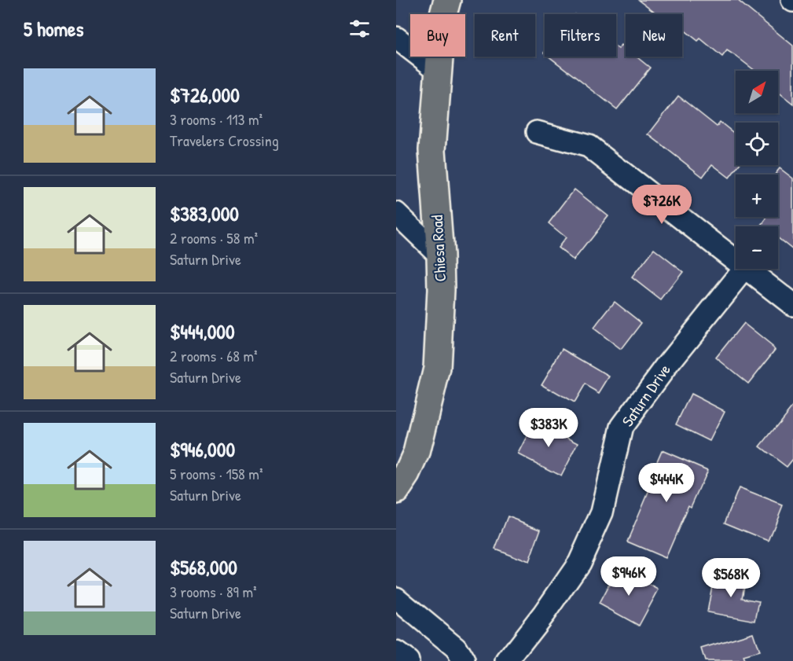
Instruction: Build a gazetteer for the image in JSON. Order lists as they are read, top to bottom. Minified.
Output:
{"streets":{"main road":["Chiesa Road"],"street":["Saturn Drive"]},"north":"top right","page":{"heading":"5 homes","chip":["Buy","Rent","Filters","New"],"list":[{"name":"$726,000","note":"3 rooms · 113 m² · Travelers Crossing"},{"name":"$383,000","note":"2 rooms · 58 m² · Saturn Drive"},{"name":"$444,000","note":"2 rooms · 68 m² · Saturn Drive"},{"name":"$946,000","note":"5 rooms · 158 m² · Saturn Drive"},{"name":"$568,000","note":"3 rooms · 89 m² · Saturn Drive"}],"map_buttons":["+","−"],"price":["$726K","$383K","$444K","$946K","$568K"]}}
